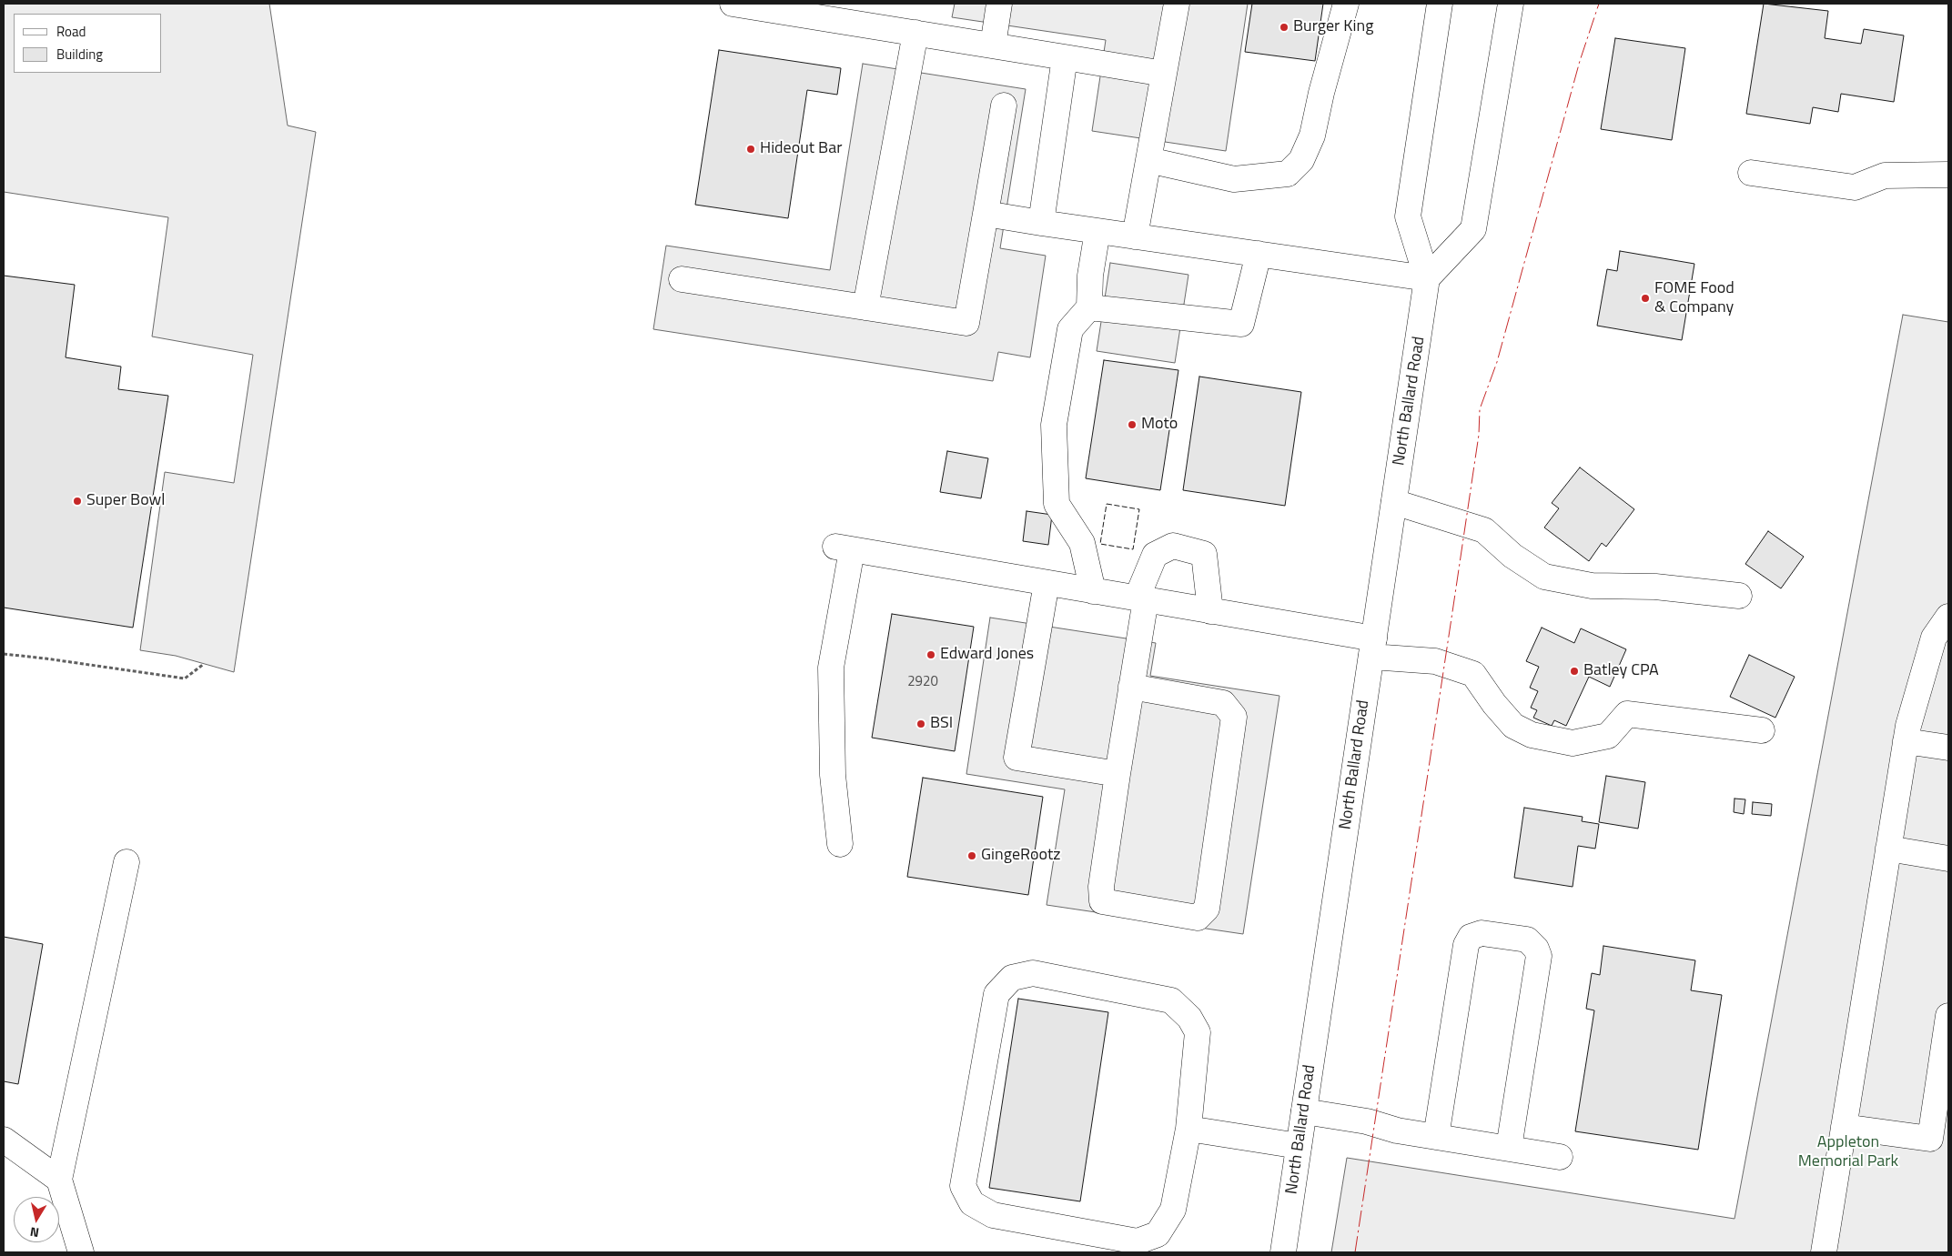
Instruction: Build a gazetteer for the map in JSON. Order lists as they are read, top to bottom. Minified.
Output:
{"streets":{"main road":["North Ballard Road"]},"parks":["Appleton Memorial Park"],"places":["Burger King","Hideout Bar","FOME Food & Company","Moto","Super Bowl","Edward Jones","Batley CPA","BSI","GingeRootz"],"house_numbers":["2920"],"legend":["Road","Building"],"north":"bottom"}
